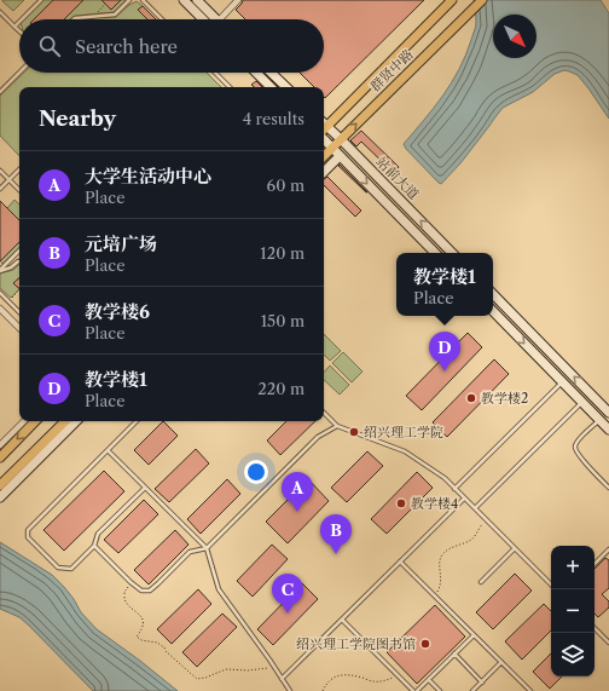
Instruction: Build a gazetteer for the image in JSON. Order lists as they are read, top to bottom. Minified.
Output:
{"streets":{"main road":["群贤中路","站前大道"]},"crossings":[["群贤中路","站前大道"]],"places":["教学楼2","绍兴理工学院","教学楼4","绍兴理工学院图书馆"],"north":"bottom right","page":{"search":"Search here","heading":["Nearby","4 results"],"list":[{"mark":"A","name":"大学生活动中心","note":"Place","value":"60 m"},{"mark":"B","name":"元培广场","note":"Place","value":"120 m"},{"mark":"C","name":"教学楼6","note":"Place","value":"150 m"},{"mark":"D","name":"教学楼1","note":"Place","value":"220 m"}],"popup":["教学楼1","Place"],"pins":["D","A","B","C"],"map_buttons":["+","−"]}}
